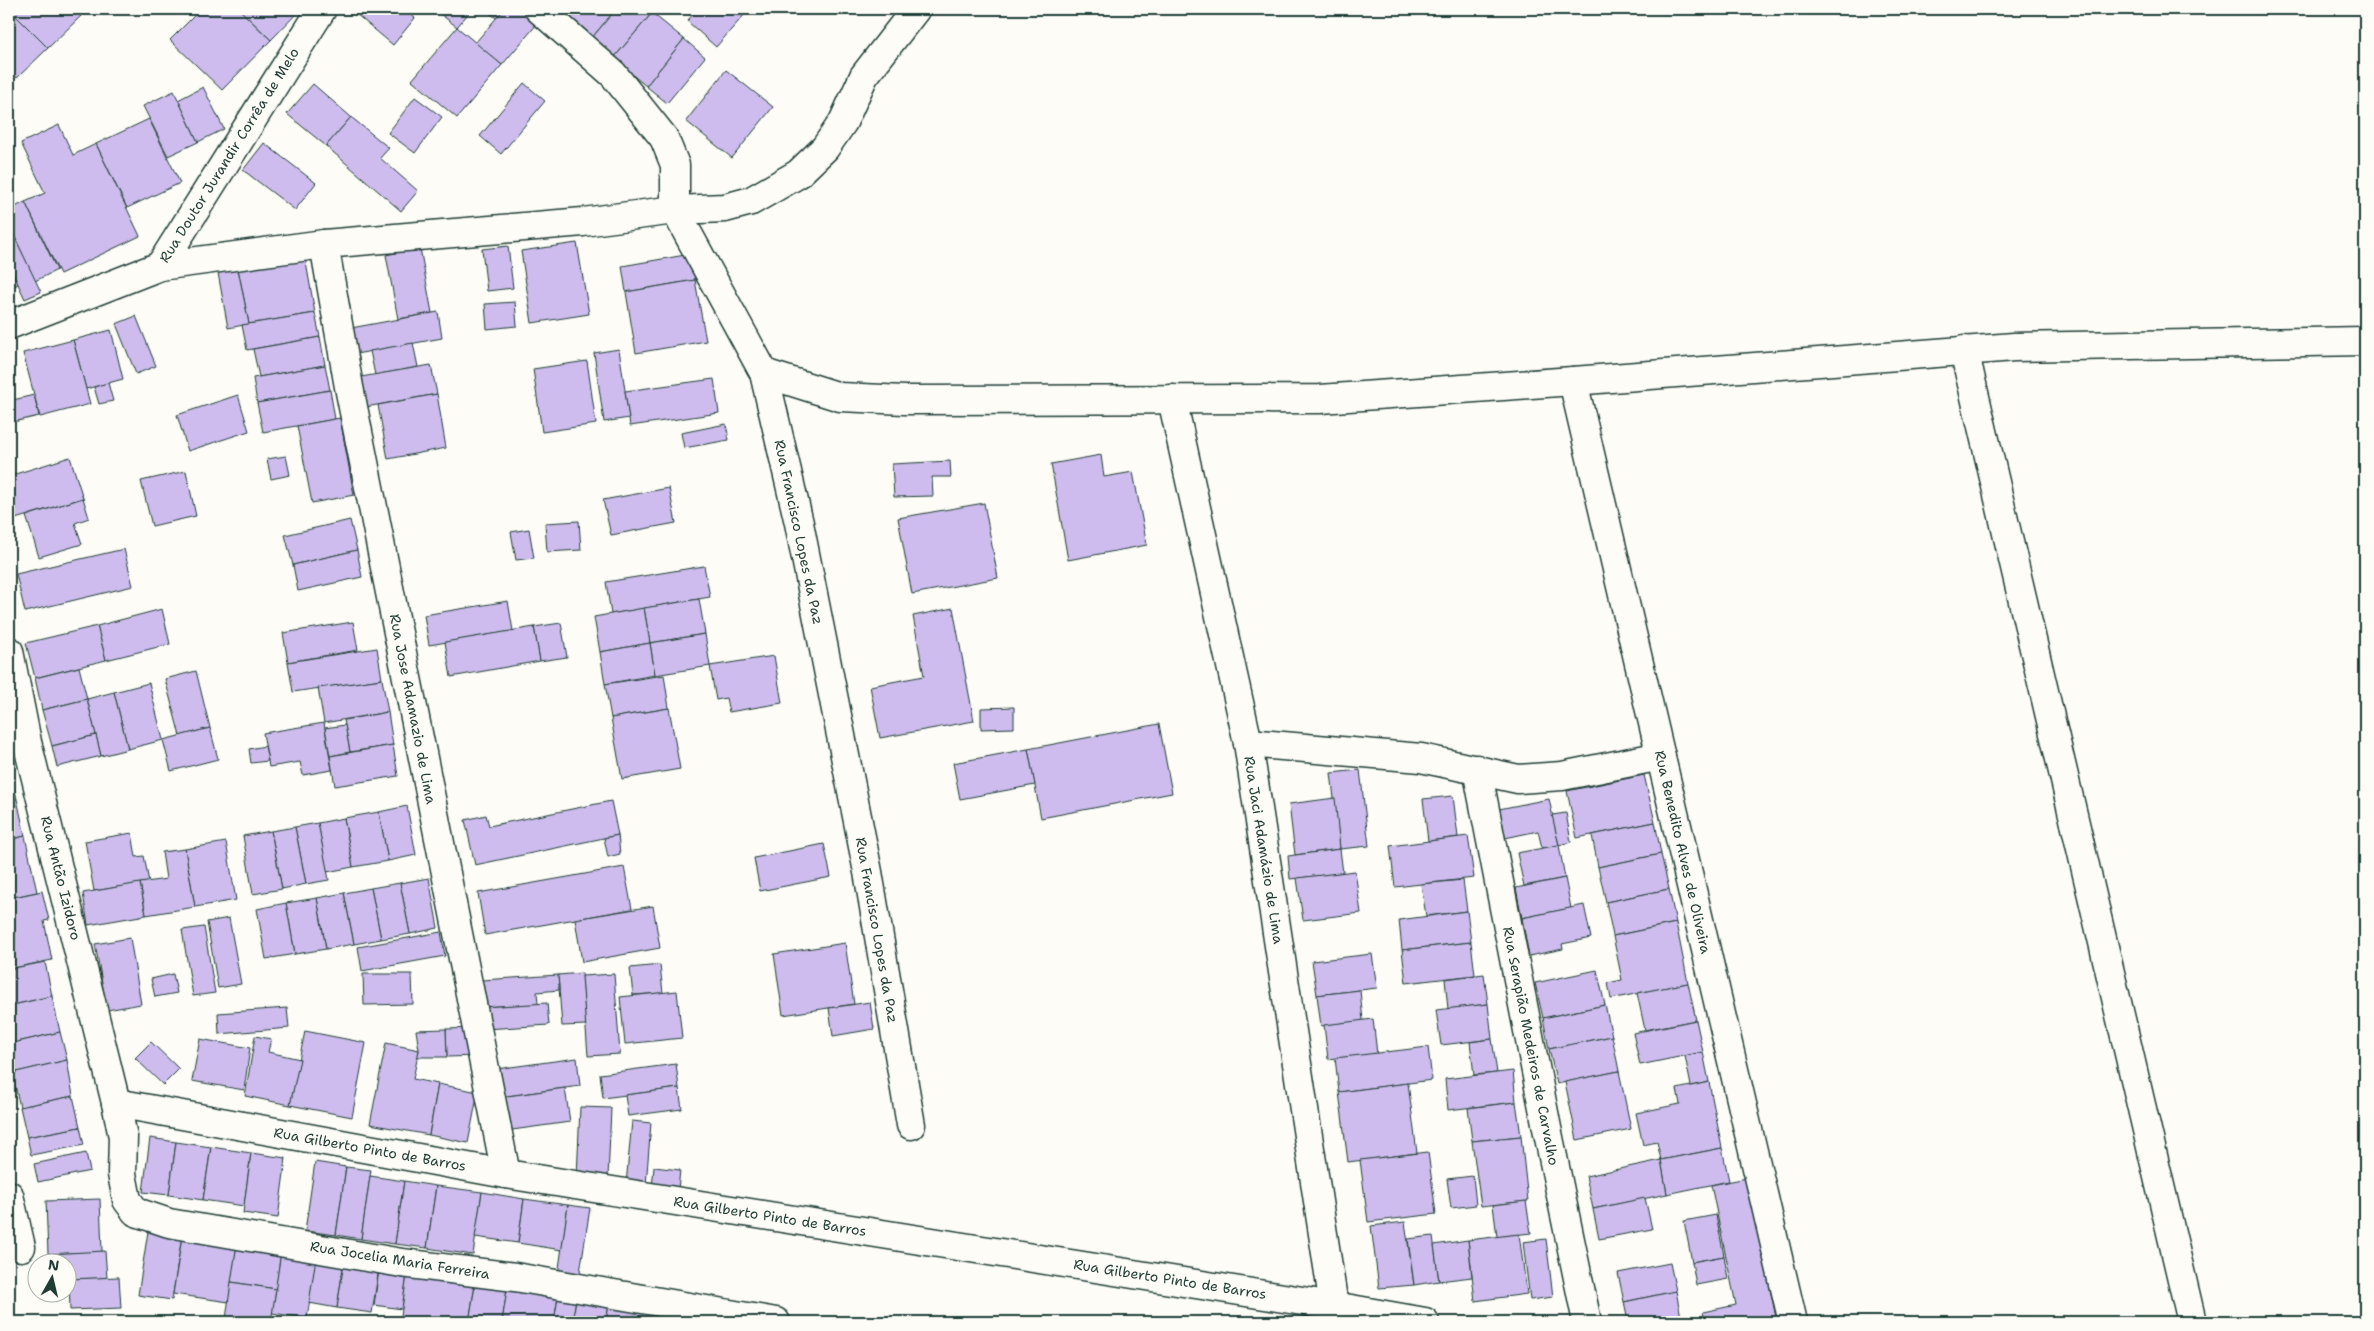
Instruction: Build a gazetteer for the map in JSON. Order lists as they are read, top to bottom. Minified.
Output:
{"streets":{"street":["Rua Doutor Jurandir Corrêa de Melo","Rua Francisco Lopes da Paz","Rua Jose Adamazio de Lima","Rua Jaci Adamázio de Lima","Rua Benedito Alves de Oliveira","Rua Antão Izidoro","Rua Serapião Medeiros de Carvalho","Rua Gilberto Pinto de Barros","Rua Jocelia Maria Ferreira"]},"crossings":[["Rua Jose Adamazio de Lima","Rua Gilberto Pinto de Barros"],["Rua Jaci Adamázio de Lima","Rua Gilberto Pinto de Barros"],["Rua Antão Izidoro","Rua Gilberto Pinto de Barros"],["Rua Antão Izidoro","Rua Jocelia Maria Ferreira"],["Rua Gilberto Pinto de Barros","Rua Jocelia Maria Ferreira"]],"north":"top"}
